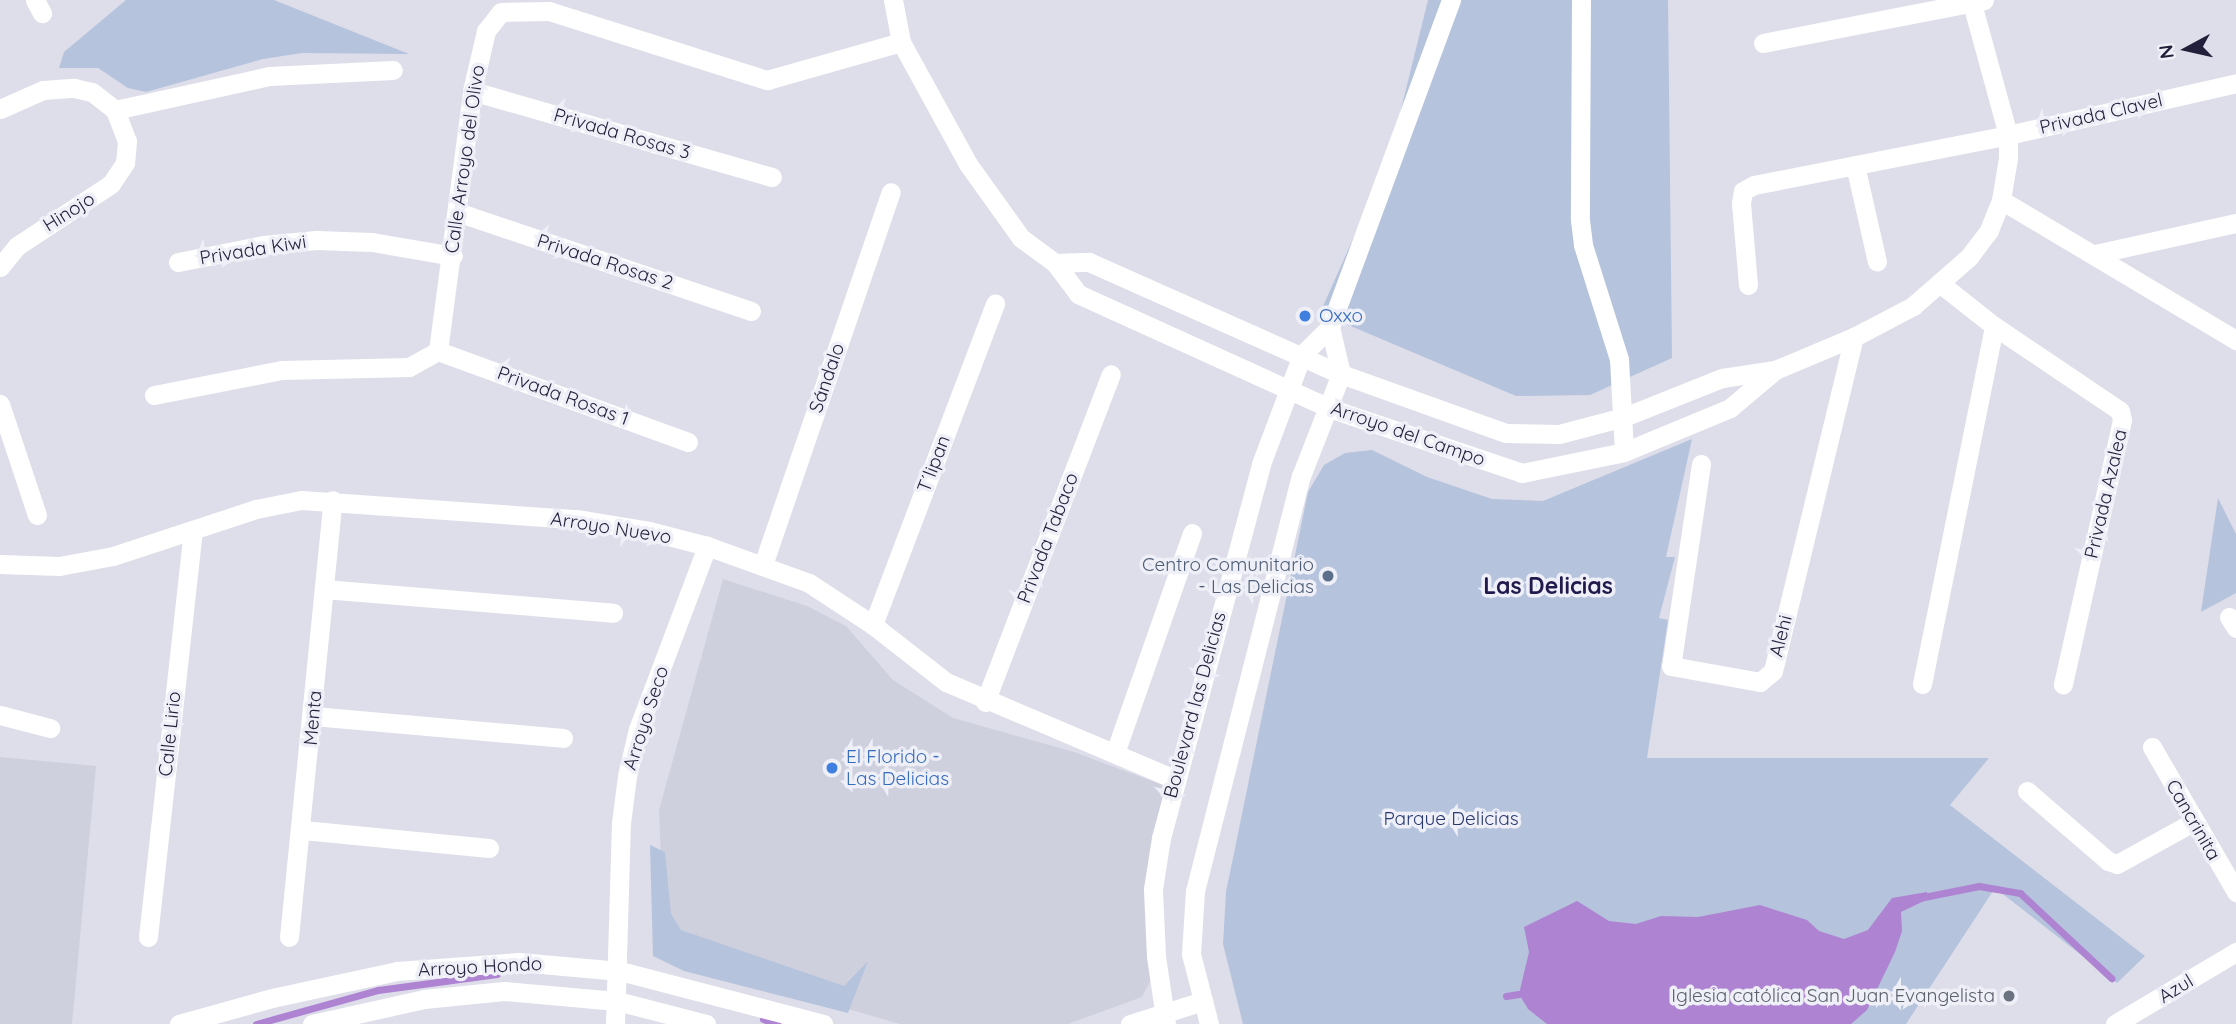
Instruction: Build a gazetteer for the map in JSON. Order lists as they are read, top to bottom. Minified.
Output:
{"streets":{"street":["Privada Clavel","Privada Rosas 3","Calle Arroyo del Olivo","Hinojo","Privada Kiwi","Privada Rosas 2","Sándalo","Privada Rosas 1","Arroyo del Campo","T´lipan","Privada Azalea","Arroyo Nuevo","Privada Tabaco","Alehi","Boulevard las Delicias","Menta","Arroyo Seco","Calle Lirio","Cancrinita","Arroyo Hondo","Azul"]},"crossings":[["Privada Clavel","Arroyo del Campo"],["Privada Rosas 3","Calle Arroyo del Olivo"],["Calle Arroyo del Olivo","Privada Kiwi"],["Calle Arroyo del Olivo","Privada Rosas 2"],["Calle Arroyo del Olivo","Privada Rosas 1"],["Calle Arroyo del Olivo","Arroyo del Campo"],["Sándalo","Arroyo Nuevo"],["Arroyo del Campo","Privada Azalea"],["Arroyo del Campo","Alehi"],["Arroyo del Campo","Boulevard las Delicias"],["T´lipan","Arroyo Nuevo"],["Arroyo Nuevo","Privada Tabaco"],["Arroyo Nuevo","Boulevard las Delicias"],["Arroyo Nuevo","Menta"],["Arroyo Nuevo","Arroyo Seco"],["Arroyo Nuevo","Calle Lirio"],["Arroyo Seco","Arroyo Hondo"]],"districts":["Las Delicias"],"parks":["Parque Delicias"],"places":["Oxxo","Centro Comunitario - Las Delicias","El Florido - Las Delicias","Iglesia católica San Juan Evangelista"],"north":"left"}
